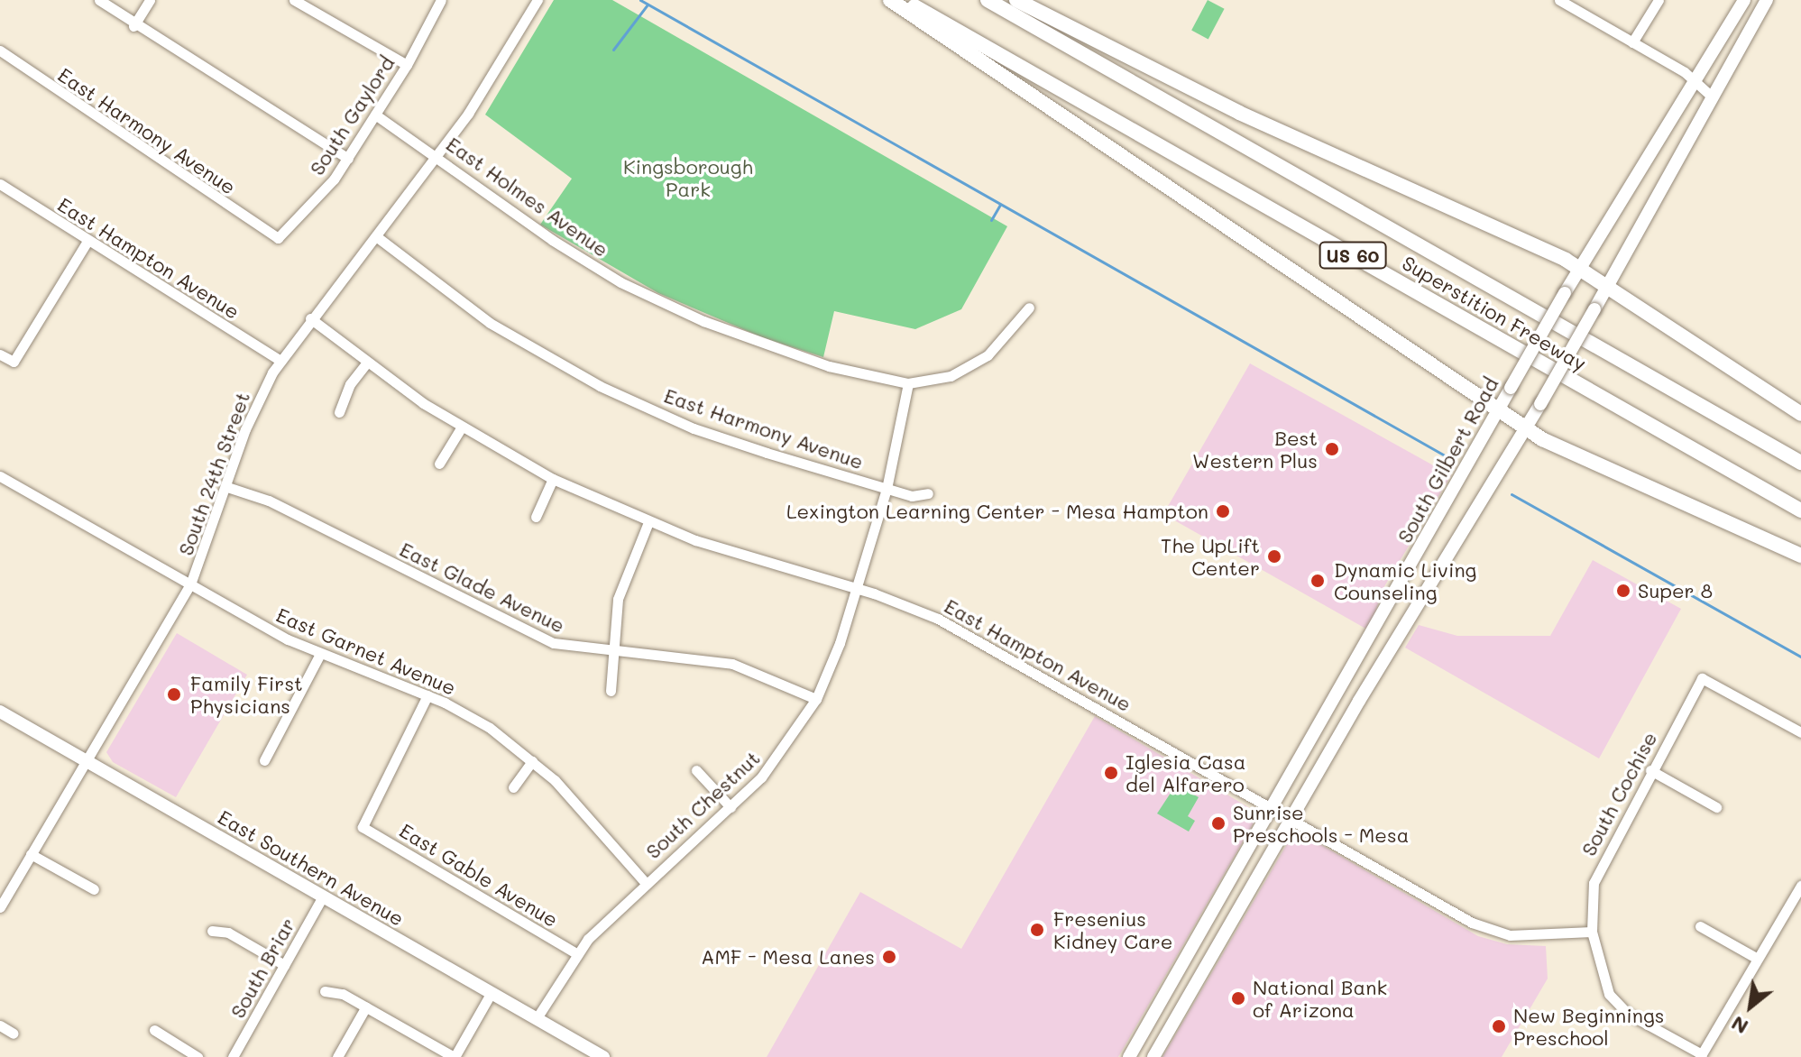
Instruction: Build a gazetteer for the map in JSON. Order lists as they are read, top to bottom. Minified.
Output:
{"streets":{"highway":["US 60","Superstition Freeway"],"main road":["South Gilbert Road","East Southern Avenue"],"street":["South Gaylord","East Harmony Avenue","East Holmes Avenue","East Hampton Avenue","South 24th Street","East Glade Avenue","East Garnet Avenue","South Cochise","South Chestnut","East Gable Avenue","South Briar"]},"crossings":[["South Gaylord","East Harmony Avenue"],["South Gaylord","East Holmes Avenue"],["East Harmony Avenue","South 24th Street"],["East Harmony Avenue","South Chestnut"],["East Holmes Avenue","South 24th Street"],["East Holmes Avenue","South Chestnut"],["East Hampton Avenue","South Gilbert Road"],["East Hampton Avenue","South 24th Street"],["East Hampton Avenue","South Cochise"],["East Hampton Avenue","South Chestnut"],["South 24th Street","East Glade Avenue"],["South 24th Street","East Garnet Avenue"],["South 24th Street","East Southern Avenue"],["East Glade Avenue","South Chestnut"],["East Garnet Avenue","South Chestnut"],["East Garnet Avenue","East Gable Avenue"],["South Chestnut","East Southern Avenue"],["South Chestnut","East Gable Avenue"],["East Southern Avenue","South Briar"]],"parks":["Kingsborough Park"],"places":["Best Western Plus","Lexington Learning Center - Mesa Hampton","The UpLift Center","Dynamic Living Counseling","Super 8","Family First Physicians","Iglesia Casa del Alfarero","Sunrise Preschools - Mesa","Fresenius Kidney Care","AMF - Mesa Lanes","National Bank of Arizona","New Beginnings Preschool"],"north":"bottom left"}
